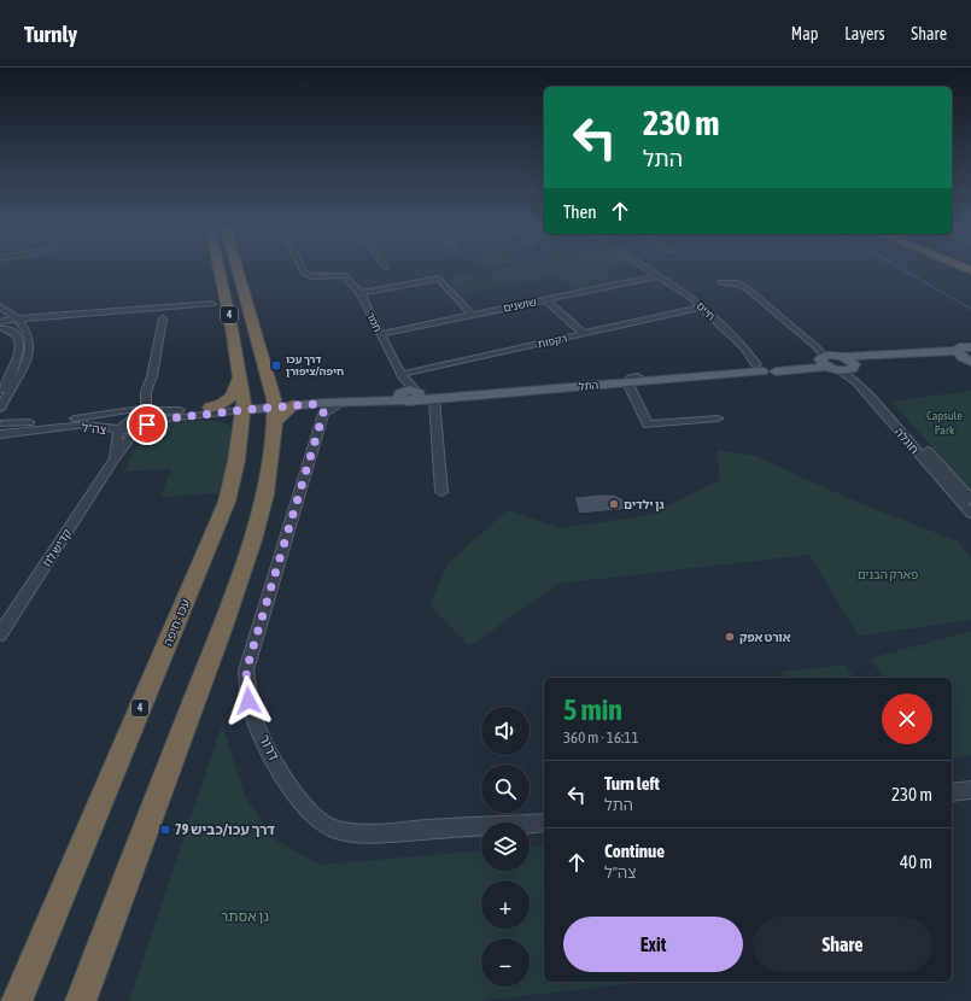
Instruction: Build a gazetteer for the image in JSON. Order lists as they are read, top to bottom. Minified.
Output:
{"streets":{"highway":["4","עכו - חיפה"],"main road":["התל","צה\"ל"],"street":["שושנים","חיים","תמר","רקפות","חוגלה","קדיש לוז","דרור"]},"crossings":[["שושנים","חיים"],["שושנים","תמר"],["חיים","רקפות"],["חיים","התל"],["4","התל"],["4","צה\"ל"],["תמר","רקפות"],["תמר","התל"],["רקפות","התל"],["התל","צה\"ל"],["התל","דרור"],["צה\"ל","קדיש לוז"],["צה\"ל","עכו - חיפה"]],"parks":["Capsule Park","פארק הבנים","גן אסתר"],"places":{"transit":["דרך עכו חיפה/ציפורן","דרך עכו/כביש 79"],"other":["גן ילדים","אורט אפק"]},"page":{"header":"Turnly","nav":["Map","Layers","Share"],"turn":["230 m","התל"],"then":"Then","heading":["5 min","360 m · 16:11"],"map_buttons":["+","−"],"list":[{"name":"Turn left","note":"התל","value":"230 m"},{"name":"Continue","note":"צה\"ל","value":"40 m"}],"buttons":["Exit","Share"]}}
